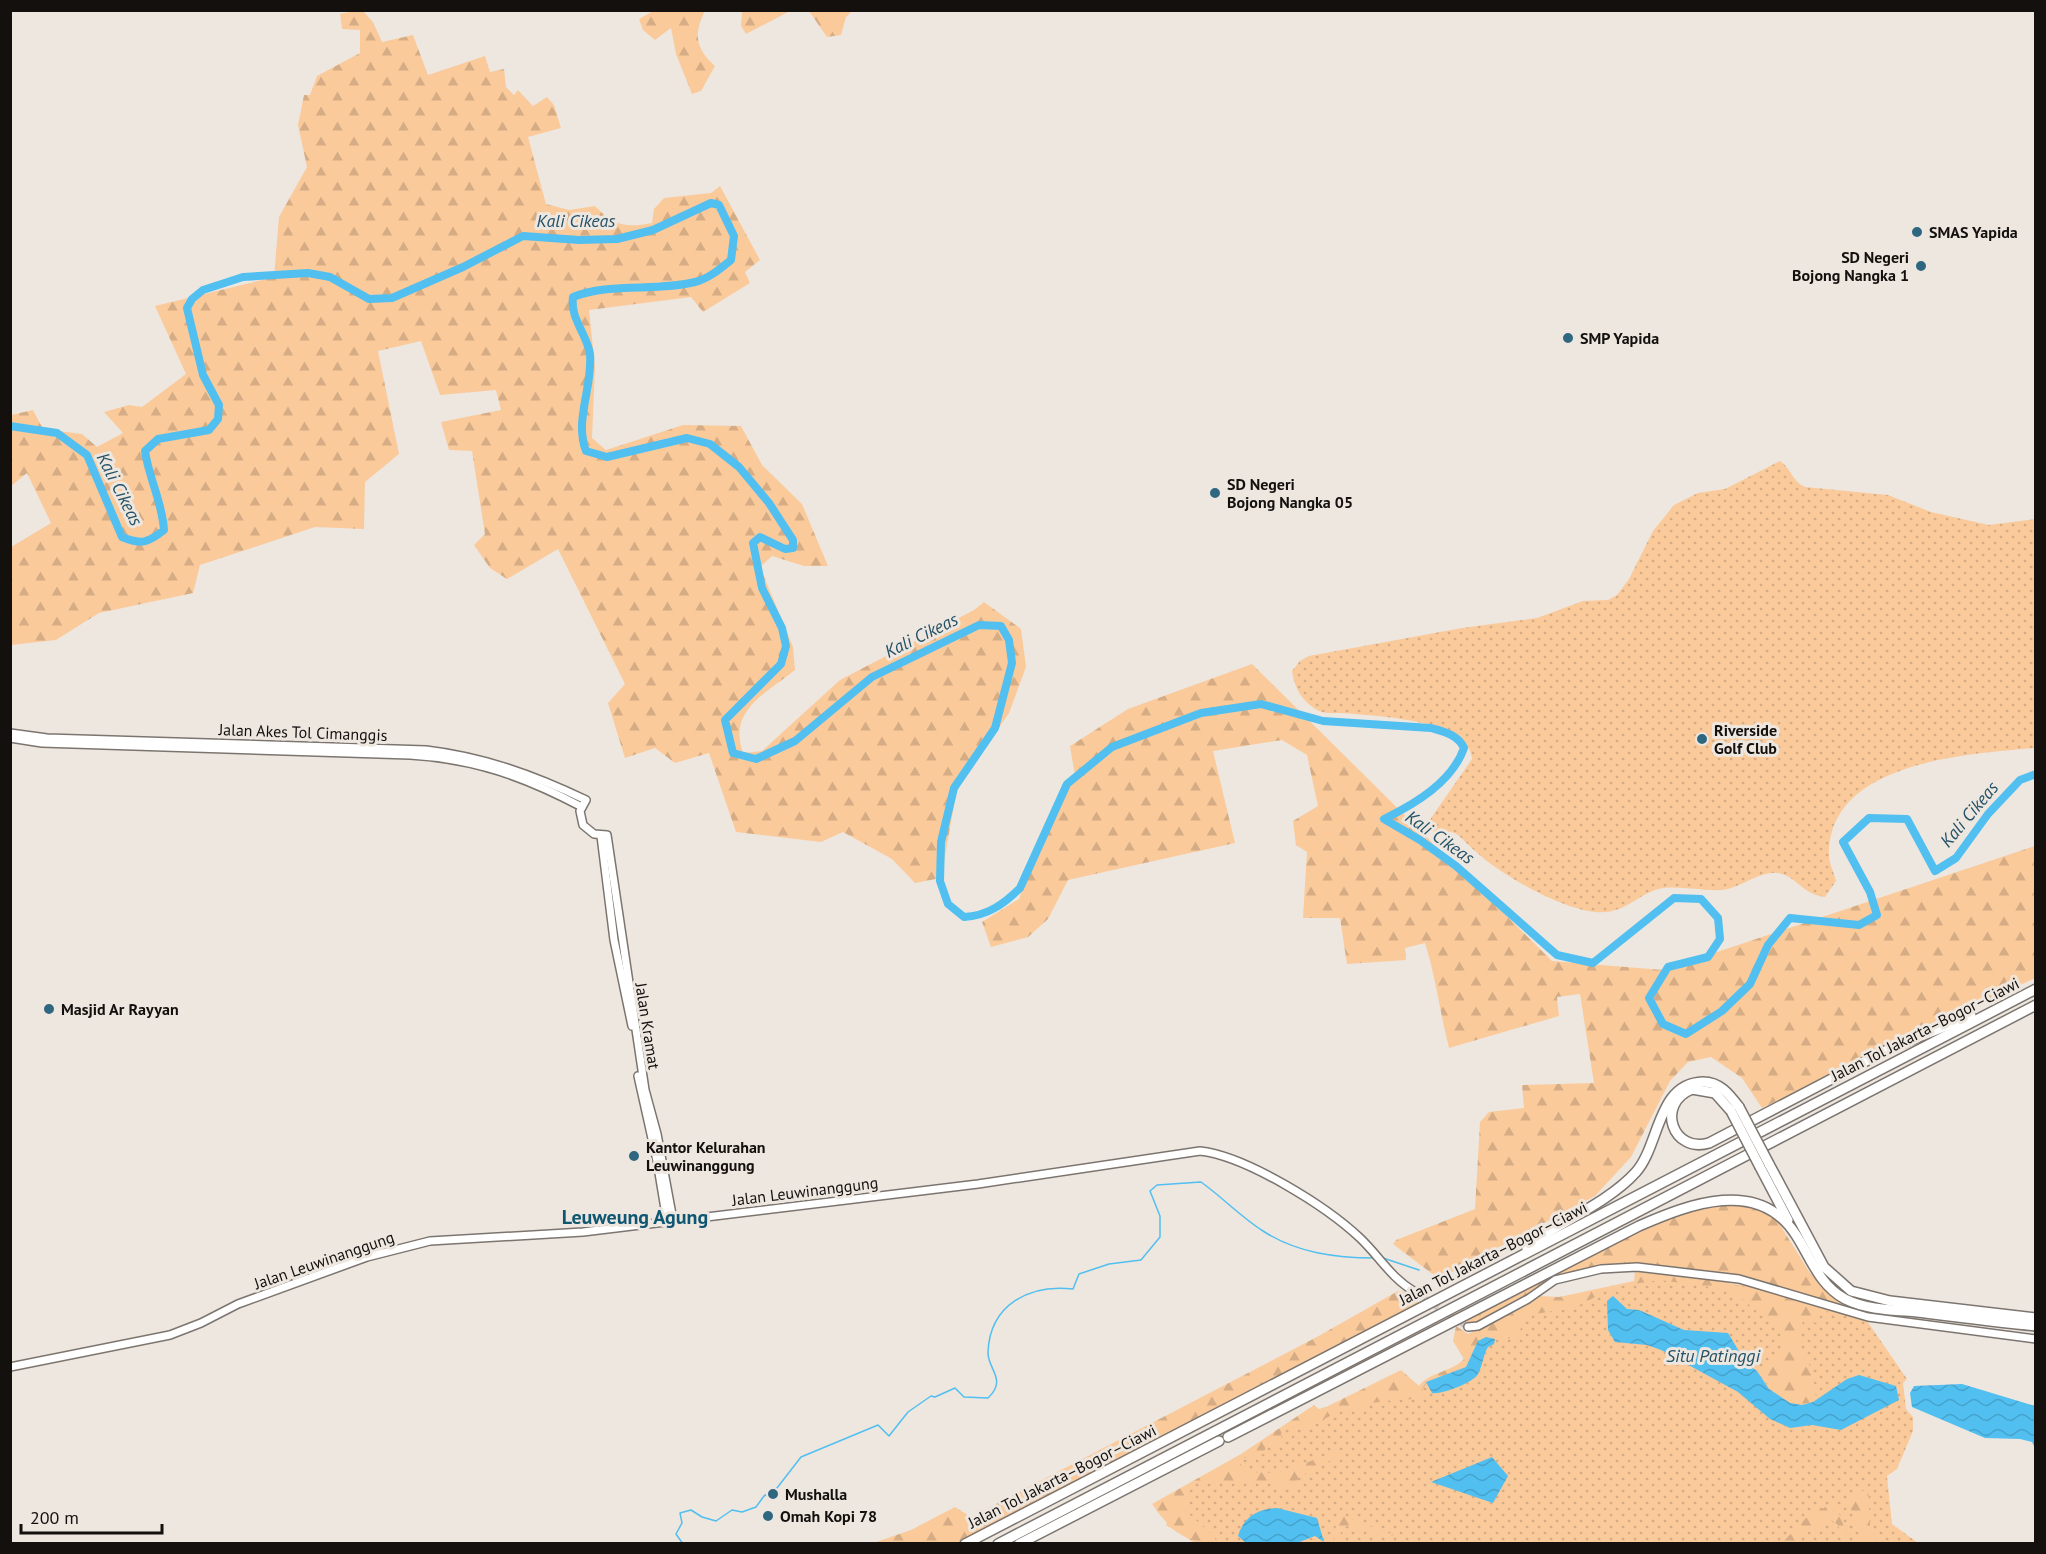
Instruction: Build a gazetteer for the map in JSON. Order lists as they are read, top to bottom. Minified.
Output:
{"streets":{"highway":["Jalan Tol Jakarta–Bogor–Ciawi"],"main road":["Jalan Akes Tol Cimanggis","Jalan Kramat","Jalan Leuwinanggung"]},"crossings":[["Jalan Akes Tol Cimanggis","Jalan Kramat"],["Jalan Kramat","Jalan Leuwinanggung"]],"districts":["Leuweung Agung"],"water":["Kali Cikeas","Situ Patinggi"],"places":["SMAS Yapida","SD Negeri Bojong Nangka 1","SMP Yapida","SD Negeri Bojong Nangka 05","Riverside Golf Club","Masjid Ar Rayyan","Kantor Kelurahan Leuwinanggung","Mushalla","Omah Kopi 78"],"scale_bar":"200 m"}
